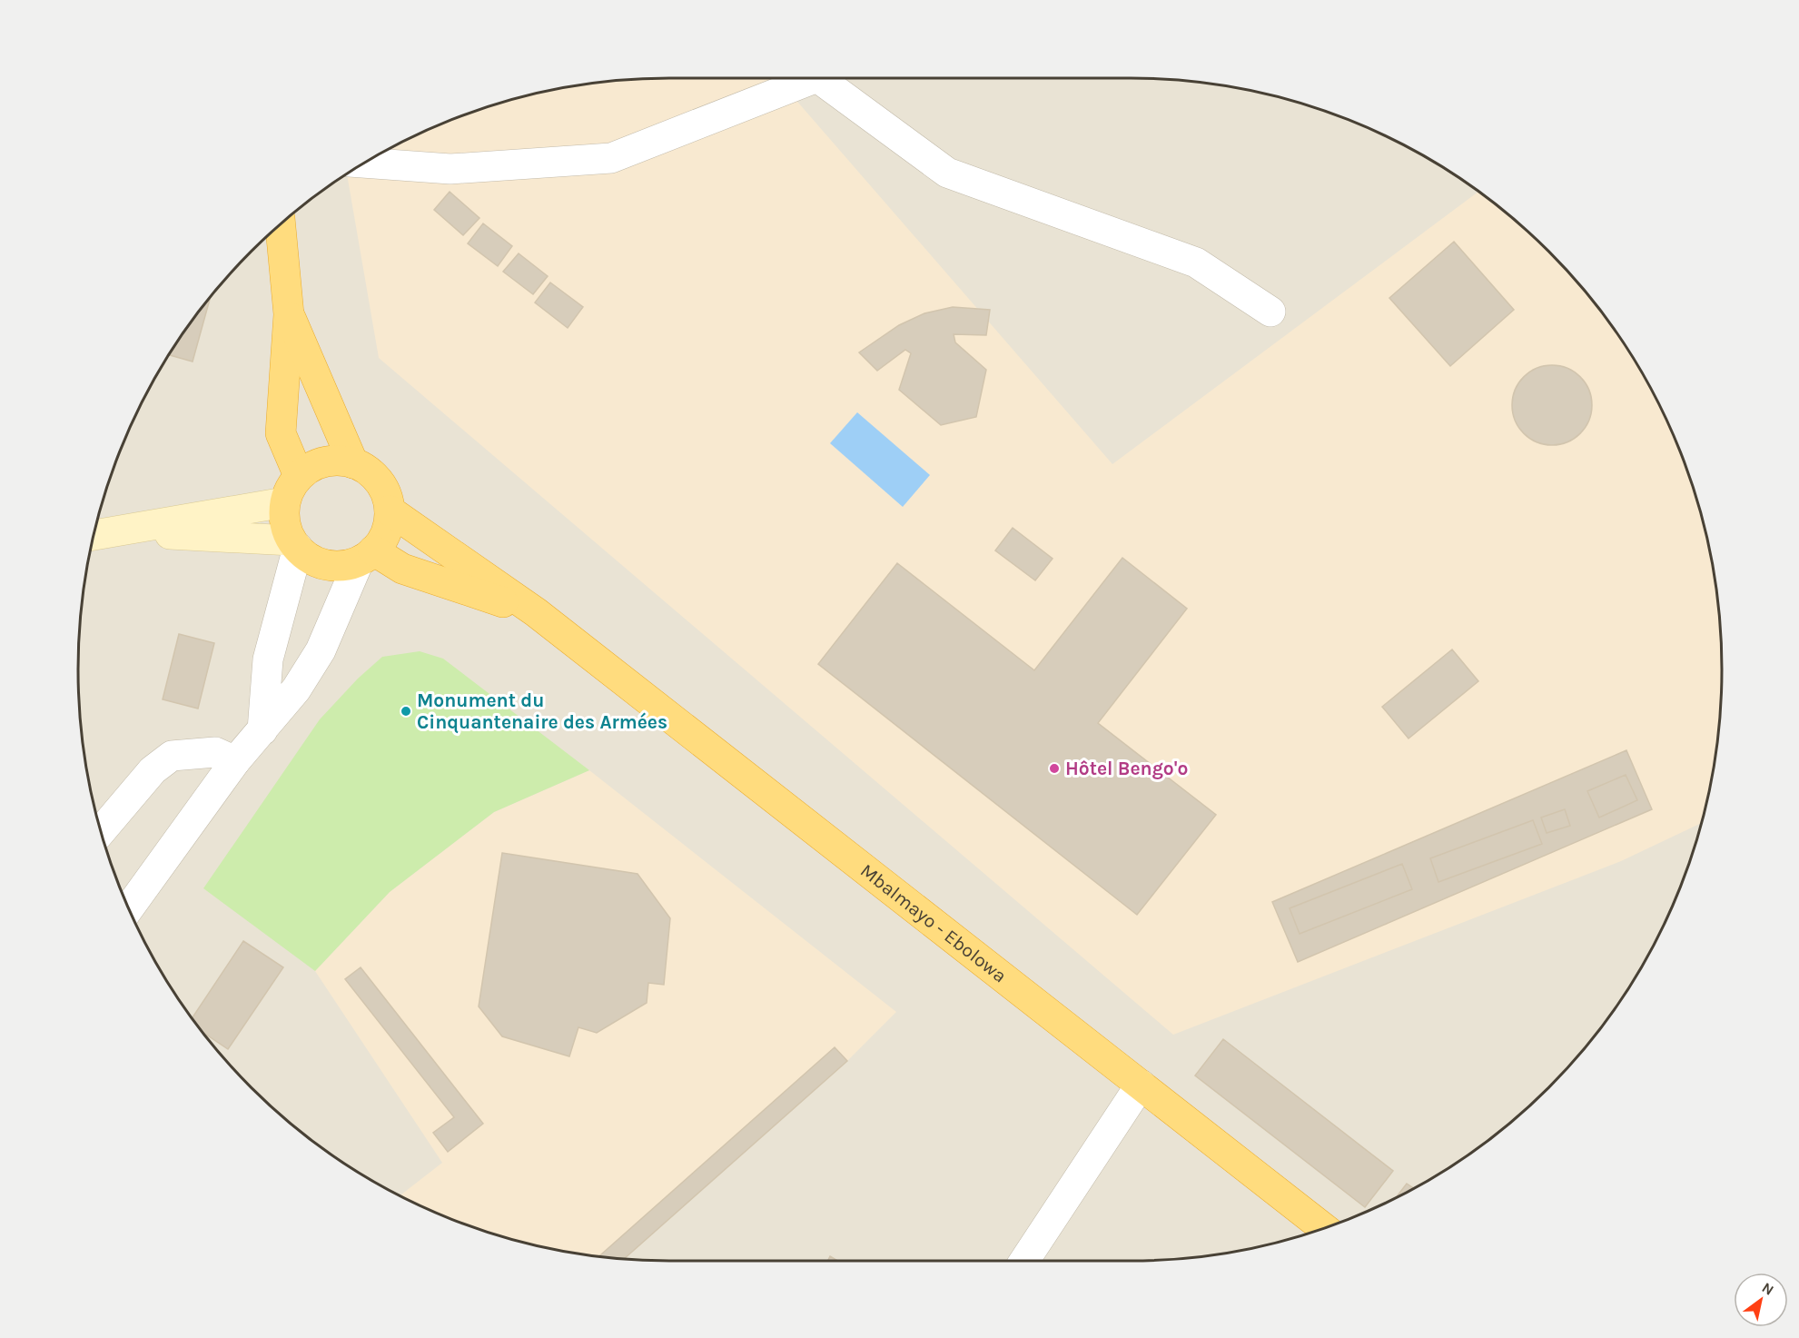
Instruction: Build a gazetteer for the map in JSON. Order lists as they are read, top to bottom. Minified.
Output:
{"streets":{"highway":["Mbalmayo - Ebolowa"]},"places":["Monument du Cinquantenaire des Armées","Hôtel Bengo'o"],"north":"top right"}
